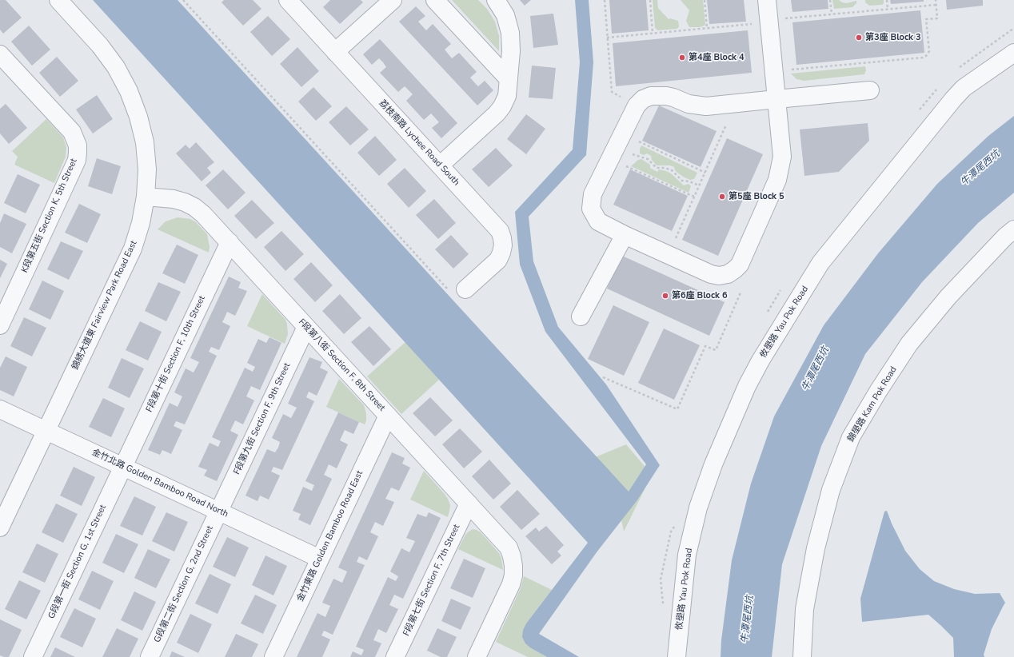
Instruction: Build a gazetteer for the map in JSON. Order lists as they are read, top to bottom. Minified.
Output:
{"streets":{"street":["荔枝南路 Lychee Road South","K段第五街 Section K, 5th Street","錦綉大道東 Fairview Park Road East","攸壆路 Yau Pok Road","F段第十街 Section F, 10th Street","F段第八街 Section F, 8th Street","錦壆路 Kam Pok Road","F段第九街 Section F, 9th Street","金竹北路 Golden Bamboo Road North","金竹東路 Golden Bamboo Road East","G段第一街 Section G, 1st Street","F段第七街 Section F, 7th Street","G段第二街 Section G, 2nd Street"]},"crossings":[["錦綉大道東 Fairview Park Road East","F段第八街 Section F, 8th Street"],["錦綉大道東 Fairview Park Road East","金竹北路 Golden Bamboo Road North"],["F段第十街 Section F, 10th Street","F段第八街 Section F, 8th Street"],["F段第十街 Section F, 10th Street","金竹北路 Golden Bamboo Road North"],["F段第十街 Section F, 10th Street","G段第一街 Section G, 1st Street"],["F段第八街 Section F, 8th Street","F段第九街 Section F, 9th Street"],["F段第八街 Section F, 8th Street","金竹東路 Golden Bamboo Road East"],["F段第八街 Section F, 8th Street","F段第七街 Section F, 7th Street"],["F段第九街 Section F, 9th Street","金竹北路 Golden Bamboo Road North"],["F段第九街 Section F, 9th Street","G段第二街 Section G, 2nd Street"],["金竹北路 Golden Bamboo Road North","金竹東路 Golden Bamboo Road East"],["金竹北路 Golden Bamboo Road North","G段第一街 Section G, 1st Street"],["金竹北路 Golden Bamboo Road North","G段第二街 Section G, 2nd Street"]],"water":["牛潭尾西坑"],"places":["第3座 Block 3","第4座 Block 4","第5座 Block 5","第6座 Block 6"]}
